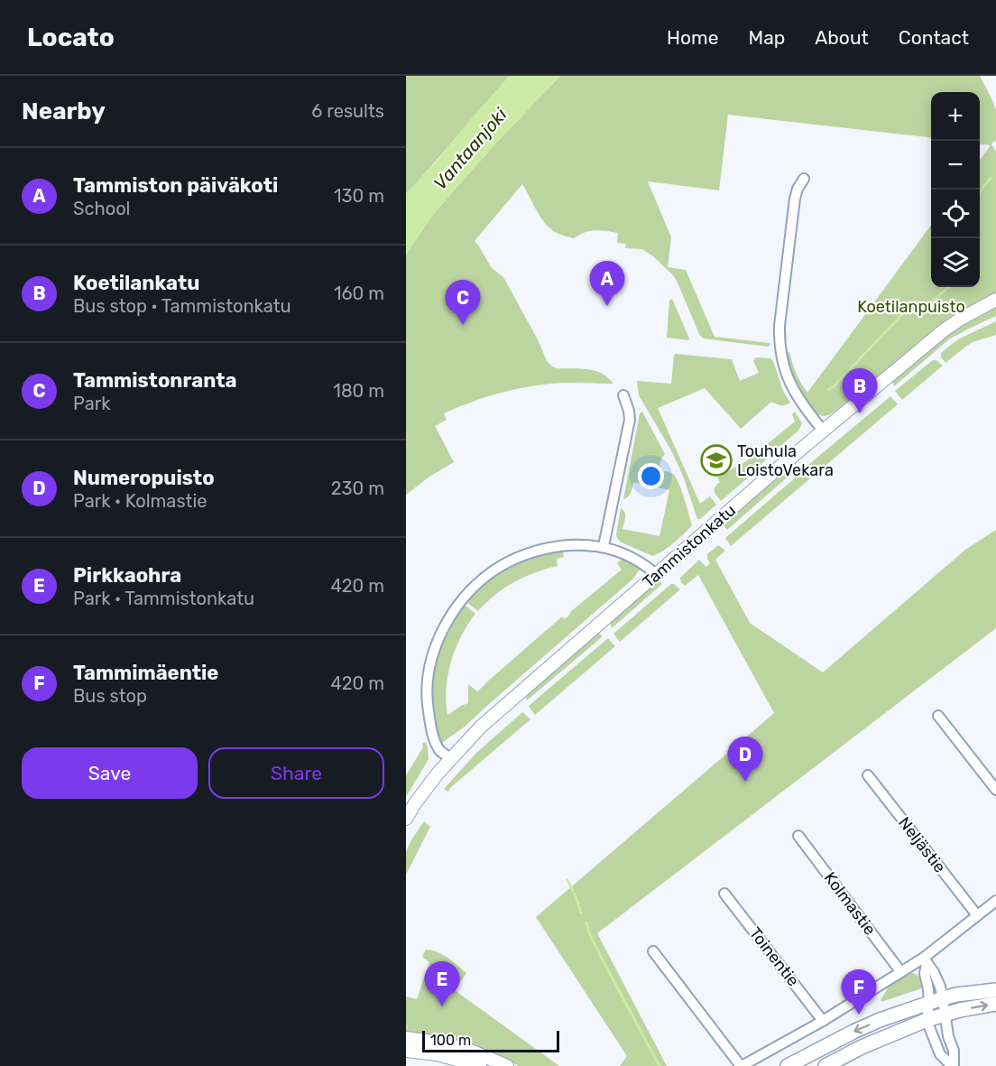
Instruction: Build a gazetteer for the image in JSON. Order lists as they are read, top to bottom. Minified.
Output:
{"streets":{"street":["Tammistonkatu","Neljästie","Kolmastie","Toinentie"]},"water":["Vantaanjoki"],"parks":["Koetilanpuisto"],"places":{"school or university":["Touhula LoistoVekara"]},"scale_bar":"100 m","page":{"header":"Locato","nav":["Home","Map","About","Contact"],"heading":["Nearby","6 results"],"map_buttons":["+","−"],"list":[{"mark":"A","name":"Tammiston päiväkoti","note":"School","value":"130 m"},{"mark":"B","name":"Koetilankatu","note":"Bus stop · Tammistonkatu","value":"160 m"},{"mark":"C","name":"Tammistonranta","note":"Park","value":"180 m"},{"mark":"D","name":"Numeropuisto","note":"Park · Kolmastie","value":"230 m"},{"mark":"E","name":"Pirkkaohra","note":"Park · Tammistonkatu","value":"420 m"},{"mark":"F","name":"Tammimäentie","note":"Bus stop","value":"420 m"}],"pins":["A","C","B","D","E","F"],"buttons":["Save","Share"],"scale":"100 m"}}
